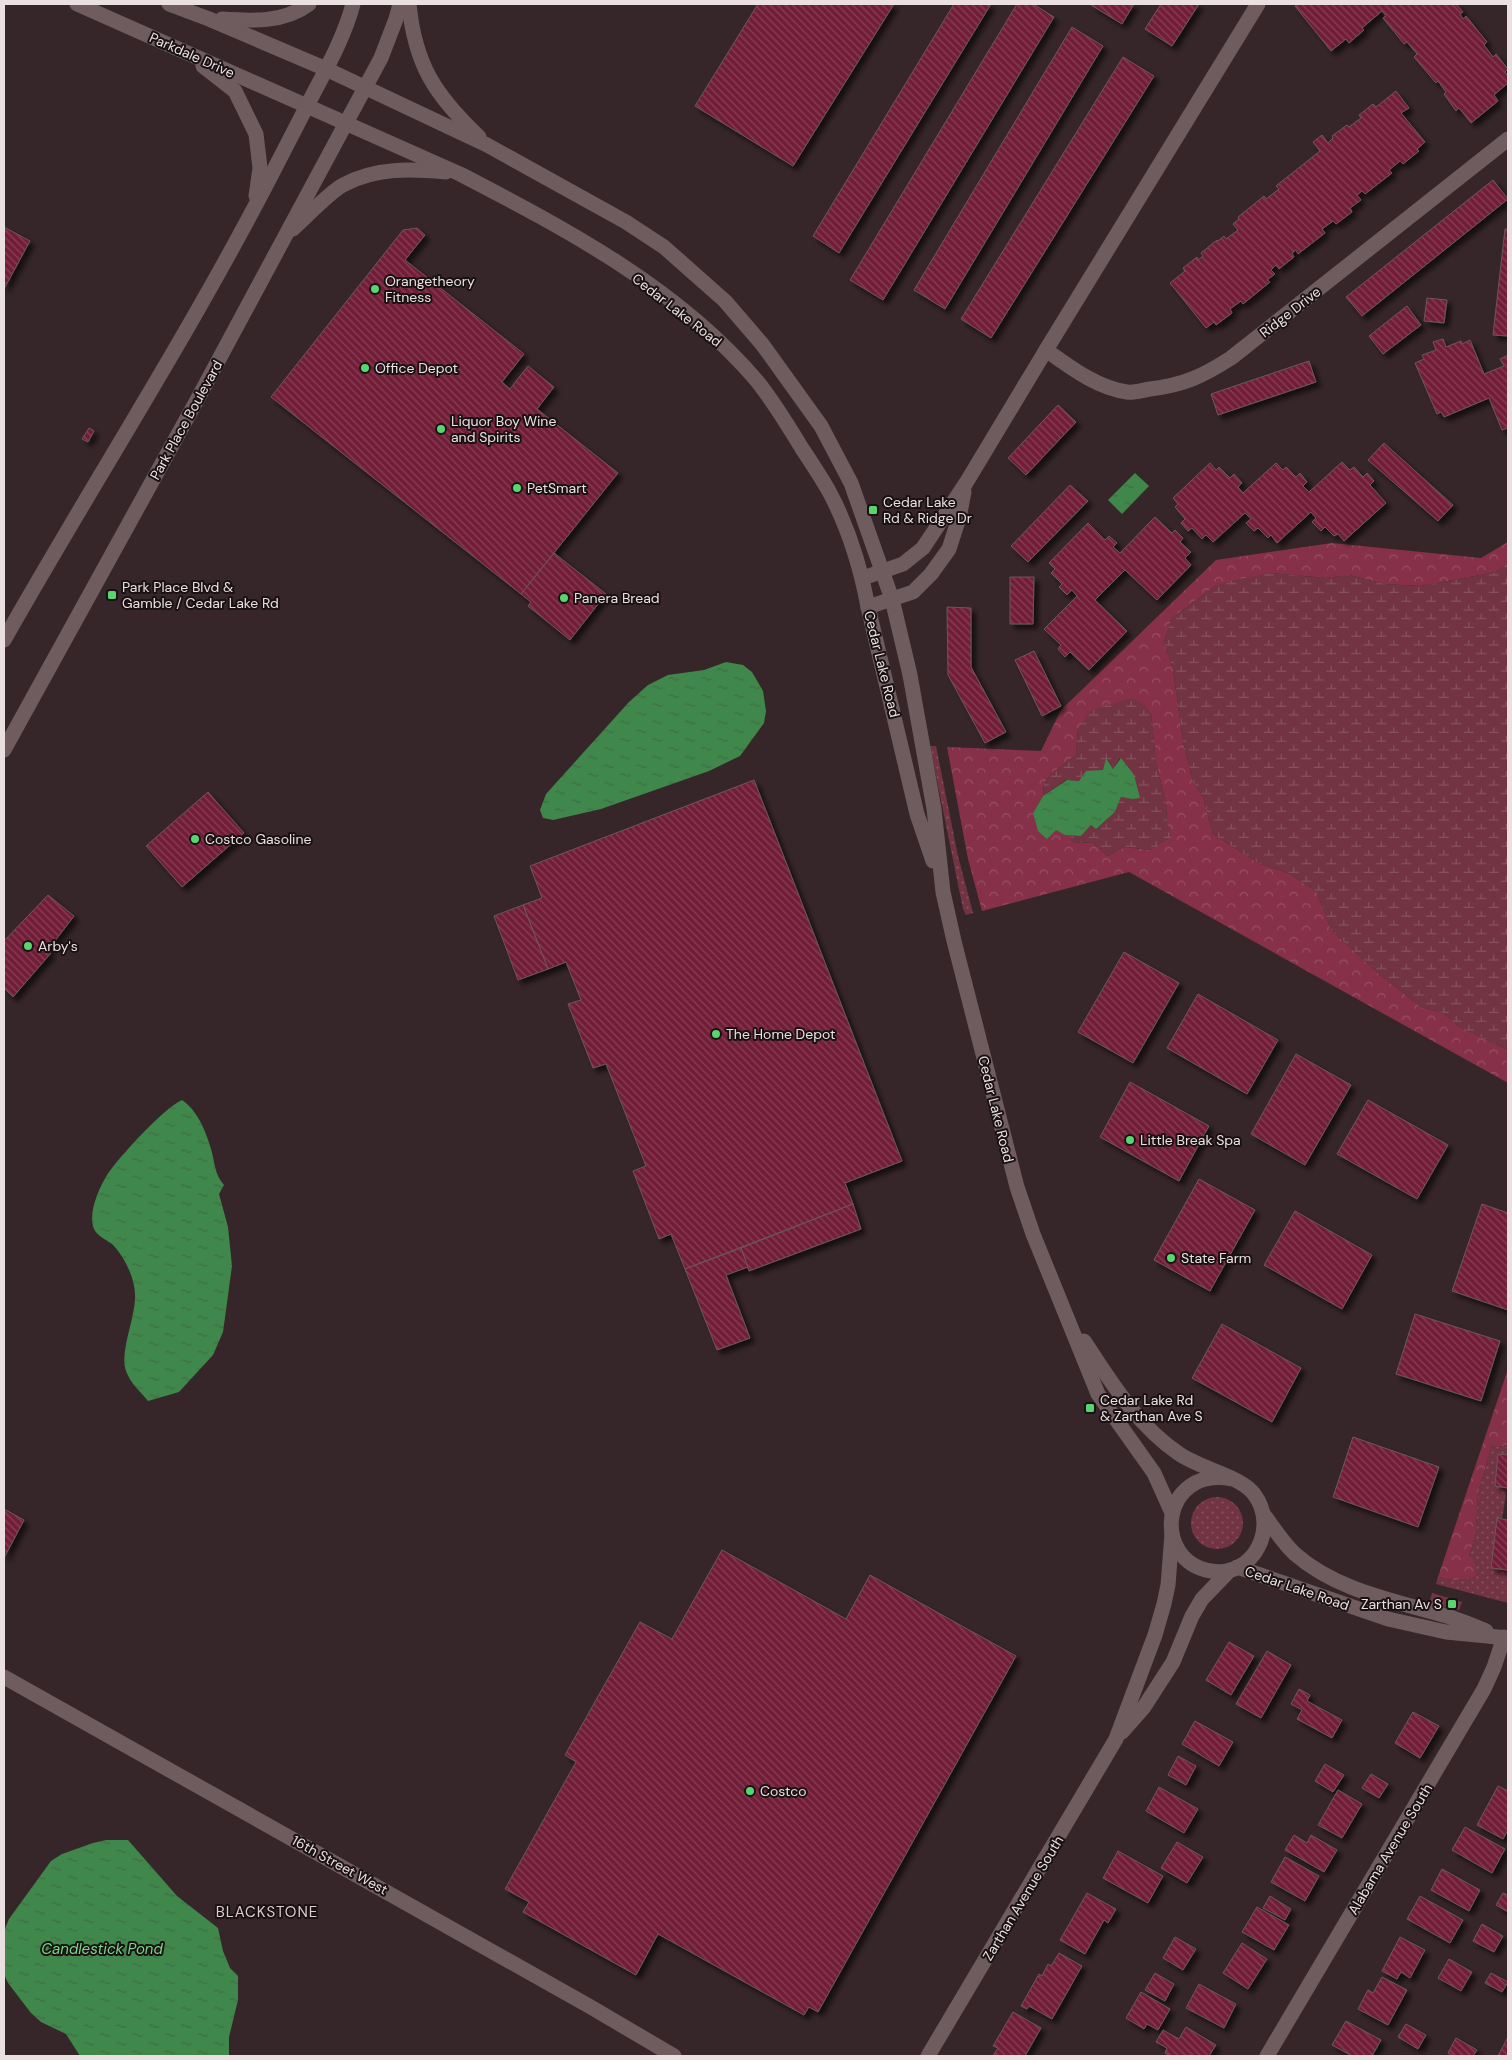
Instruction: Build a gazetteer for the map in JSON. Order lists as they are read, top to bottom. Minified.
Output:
{"streets":{"street":["Parkdale Drive","Cedar Lake Road","Ridge Drive","Park Place Boulevard","Alabama Avenue South","16th Street West","Zarthan Avenue South"]},"crossings":[["Parkdale Drive","Cedar Lake Road"],["Cedar Lake Road","Park Place Boulevard"],["Cedar Lake Road","Alabama Avenue South"],["Cedar Lake Road","Zarthan Avenue South"]],"districts":["BLACKSTONE"],"water":["Candlestick Pond"],"places":{"other":["Orangetheory Fitness","Office Depot","Liquor Boy Wine and Spirits","PetSmart","Panera Bread","Costco Gasoline","Arby's","The Home Depot","Little Break Spa","State Farm","Costco"],"transit":["Cedar Lake Rd & Ridge Dr","Park Place Blvd & Gamble / Cedar Lake Rd","Cedar Lake Rd & Zarthan Ave S","Zarthan Av S"]}}
